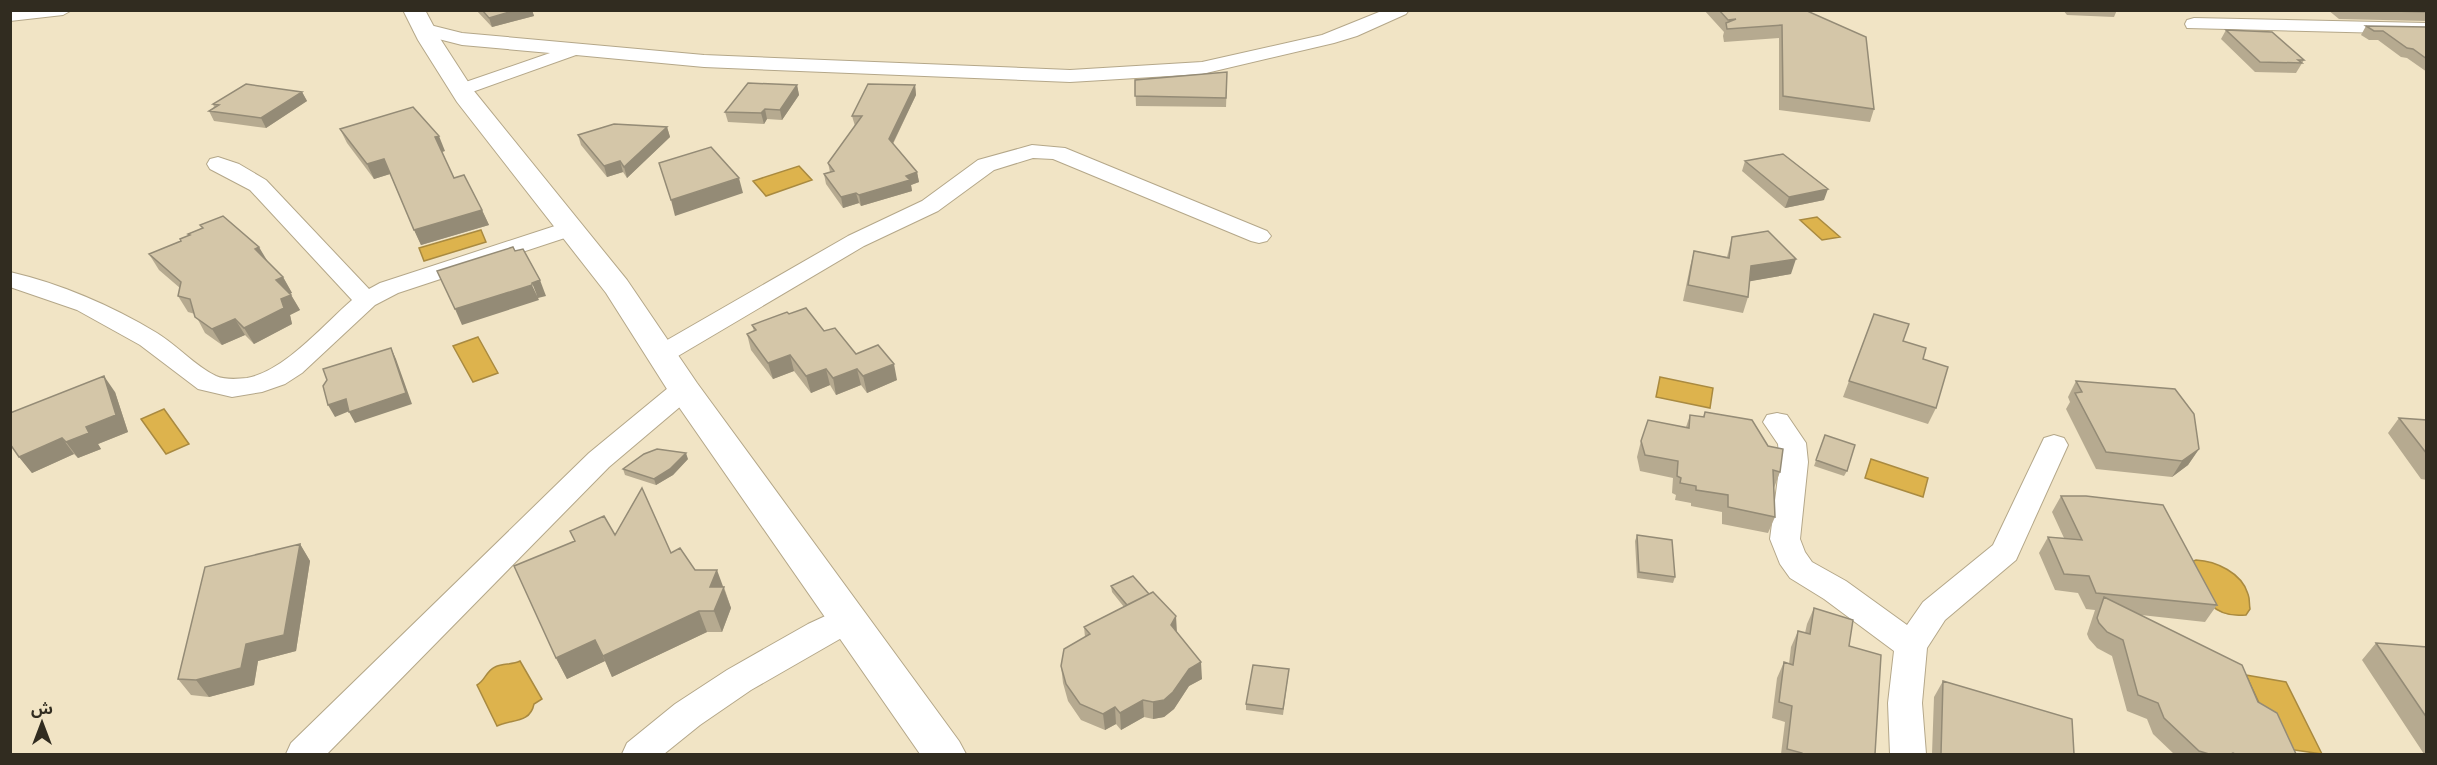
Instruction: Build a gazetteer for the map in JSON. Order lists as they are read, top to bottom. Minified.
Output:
{"north":"top"}
